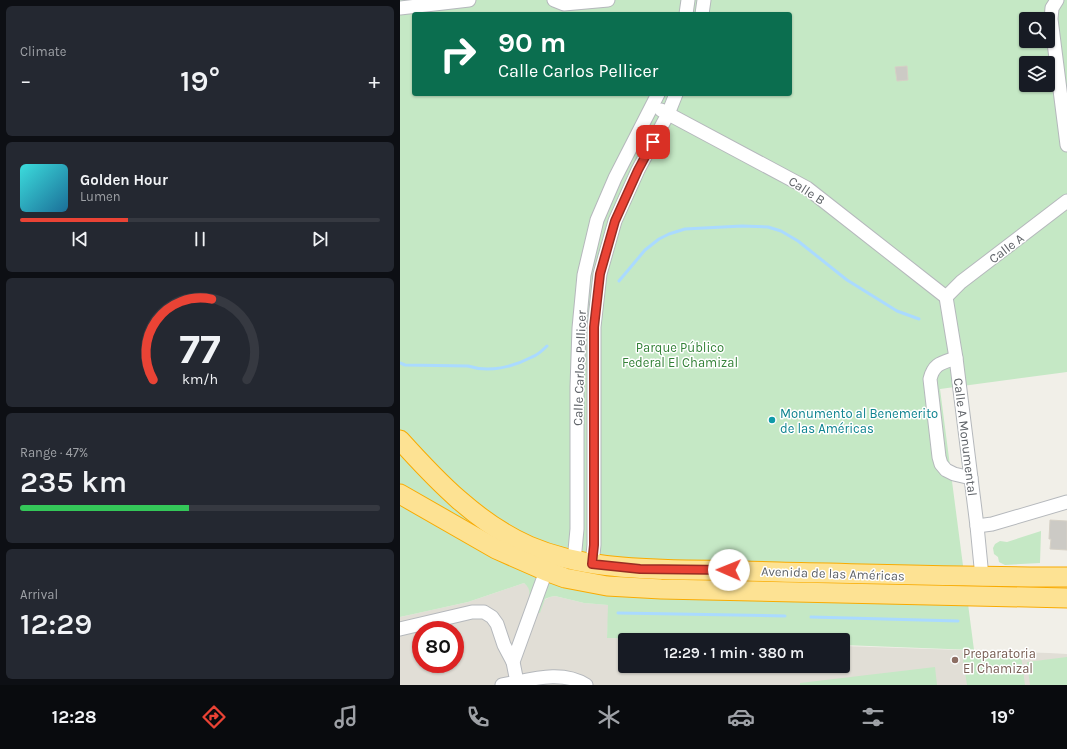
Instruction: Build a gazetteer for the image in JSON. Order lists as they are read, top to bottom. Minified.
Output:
{"streets":{"highway":["Avenida de las Américas"],"street":["Calle B","Calle A","Calle Carlos Pellicer","Calle A Monumental"]},"crossings":[["Calle B","Calle A"],["Calle B","Calle Carlos Pellicer"],["Calle B","Calle A Monumental"],["Calle A","Calle A Monumental"],["Calle Carlos Pellicer","Avenida de las Américas"],["Calle A Monumental","Avenida de las Américas"]],"parks":["Parque Público Federal El Chamizal"],"places":["Monumento al Benemerito de las Américas","Preparatoria El Chamizal"],"page":{"tile":["Climate",["Range · 47%","235 km"],["Arrival","12:29"]],"turn":["90 m","Calle Carlos Pellicer"],"heat":["−","19°","+"],"song":["Golden Hour","Lumen"],"limit":"80","trip":"12:29 · 1 min · 380 m","tabs":["12:28","19°"],"gauge":["77","km/h"]}}
